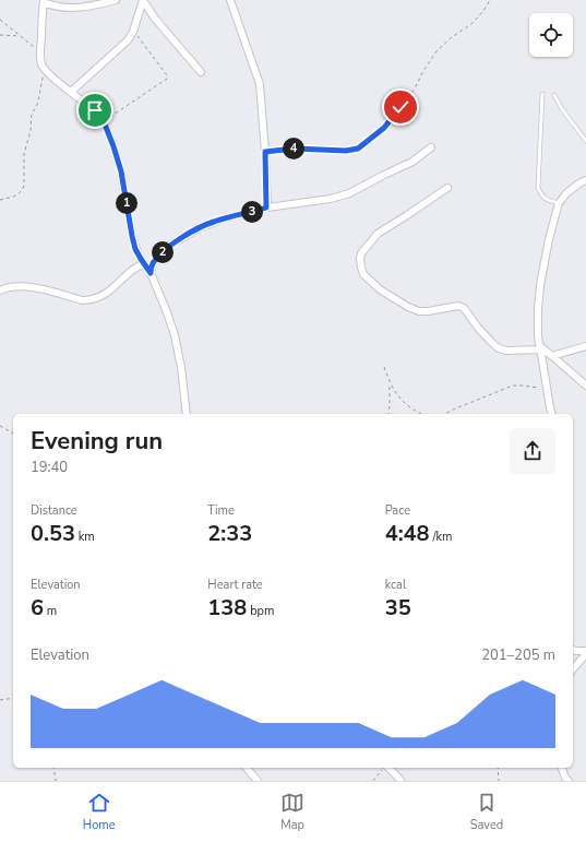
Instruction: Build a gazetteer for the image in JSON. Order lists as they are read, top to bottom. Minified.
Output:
{"page":{"pins":["4","1","3","2"],"heading":["Evening run","19:40"],"stats":[["Distance","0.53 km"],["Time","2:33"],["Pace","4:48 /km"],["Elevation","6 m"],["Heart rate","138 bpm"],["kcal","35"]],"chart":["Elevation","201–205 m"],"tabs":["Home","Map","Saved"]}}
